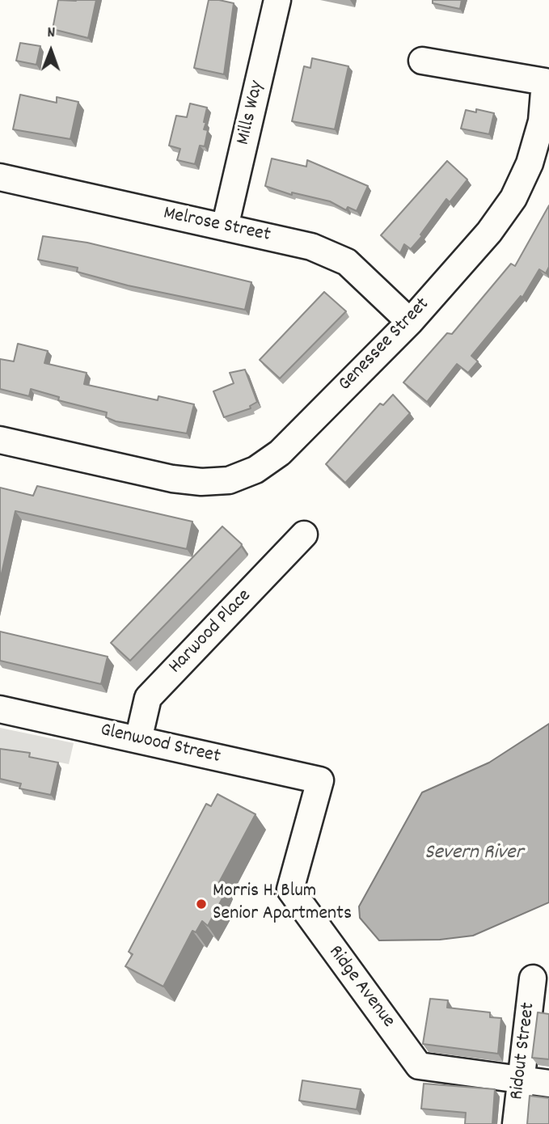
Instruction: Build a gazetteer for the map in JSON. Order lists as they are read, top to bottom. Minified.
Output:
{"streets":{"street":["Mills Way","Melrose Street","Genessee Street","Harwood Place","Glenwood Street","Ridge Avenue","Ridout Street"]},"crossings":[["Mills Way","Melrose Street"],["Melrose Street","Genessee Street"],["Harwood Place","Glenwood Street"],["Glenwood Street","Ridge Avenue"],["Ridge Avenue","Ridout Street"]],"water":["Severn River"],"places":["Morris H. Blum Senior Apartments"],"north":"top"}
